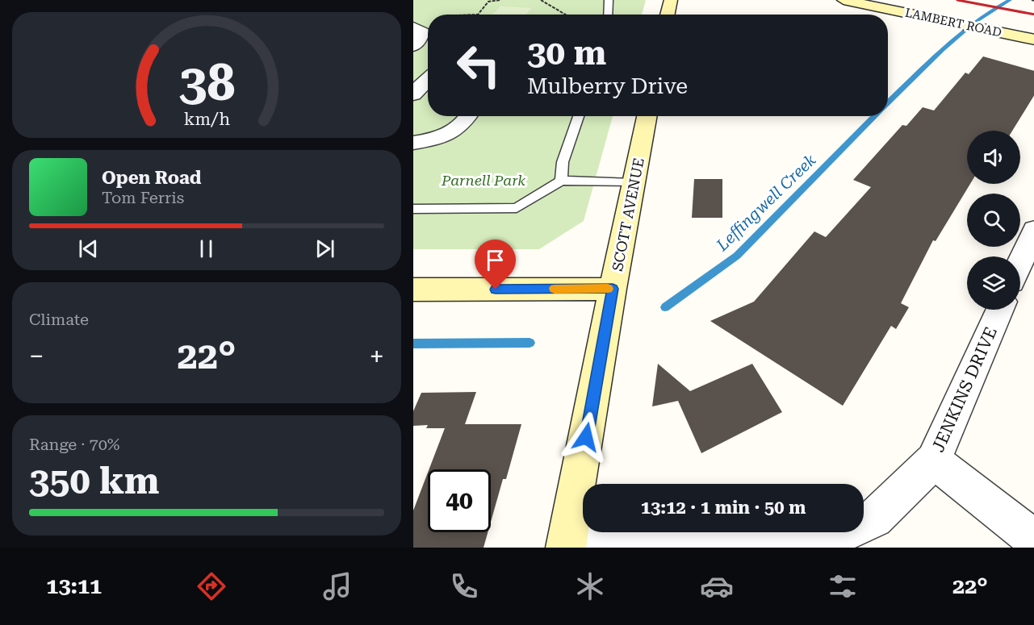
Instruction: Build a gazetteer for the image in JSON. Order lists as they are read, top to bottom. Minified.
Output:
{"streets":{"street":["LAMBERT ROAD","SCOTT AVENUE","JENKINS DRIVE"]},"crossings":[["SCOTT AVENUE","JENKINS DRIVE"]],"water":["Leffingwell Creek"],"parks":["Parnell Park"],"page":{"turn":["30 m","Mulberry Drive"],"song":["Open Road","Tom Ferris"],"tile":["Climate",["Range · 70%","350 km"]],"heat":["−","22°","+"],"limit":"40","trip":"13:12 · 1 min · 50 m","tabs":["13:11","22°"],"gauge":["38","km/h"]}}
